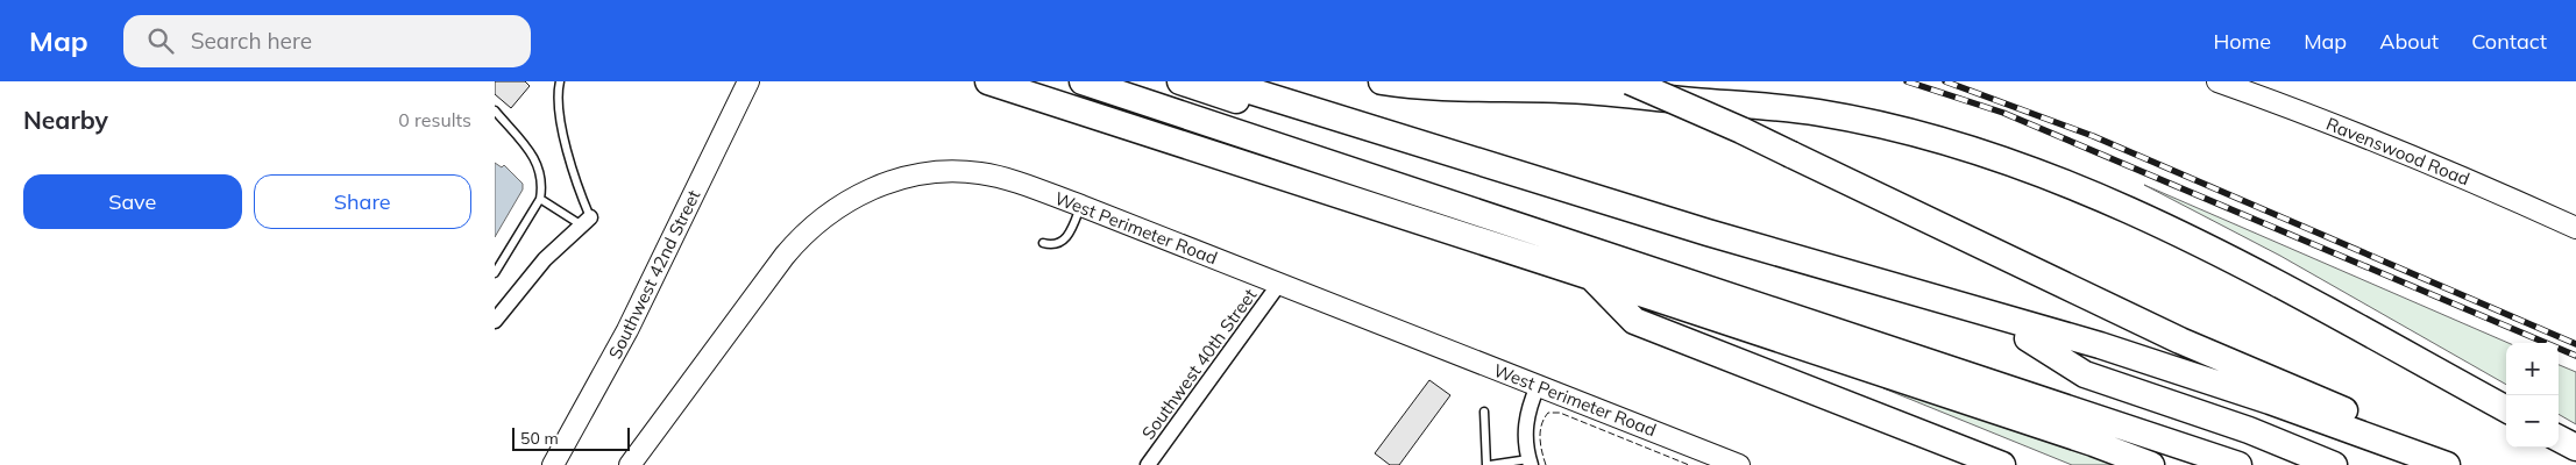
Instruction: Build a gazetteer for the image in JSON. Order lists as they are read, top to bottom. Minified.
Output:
{"streets":{"street":["Ravenswood Road","West Perimeter Road","Southwest 42nd Street","Southwest 40th Street"]},"crossings":[["West Perimeter Road","Southwest 40th Street"]],"scale_bar":"50 m","page":{"header":"Map","search":"Search here","nav":["Home","Map","About","Contact"],"heading":["Nearby","0 results"],"buttons":["Save","Share"],"map_buttons":["+","−"],"scale":"50 m"}}
